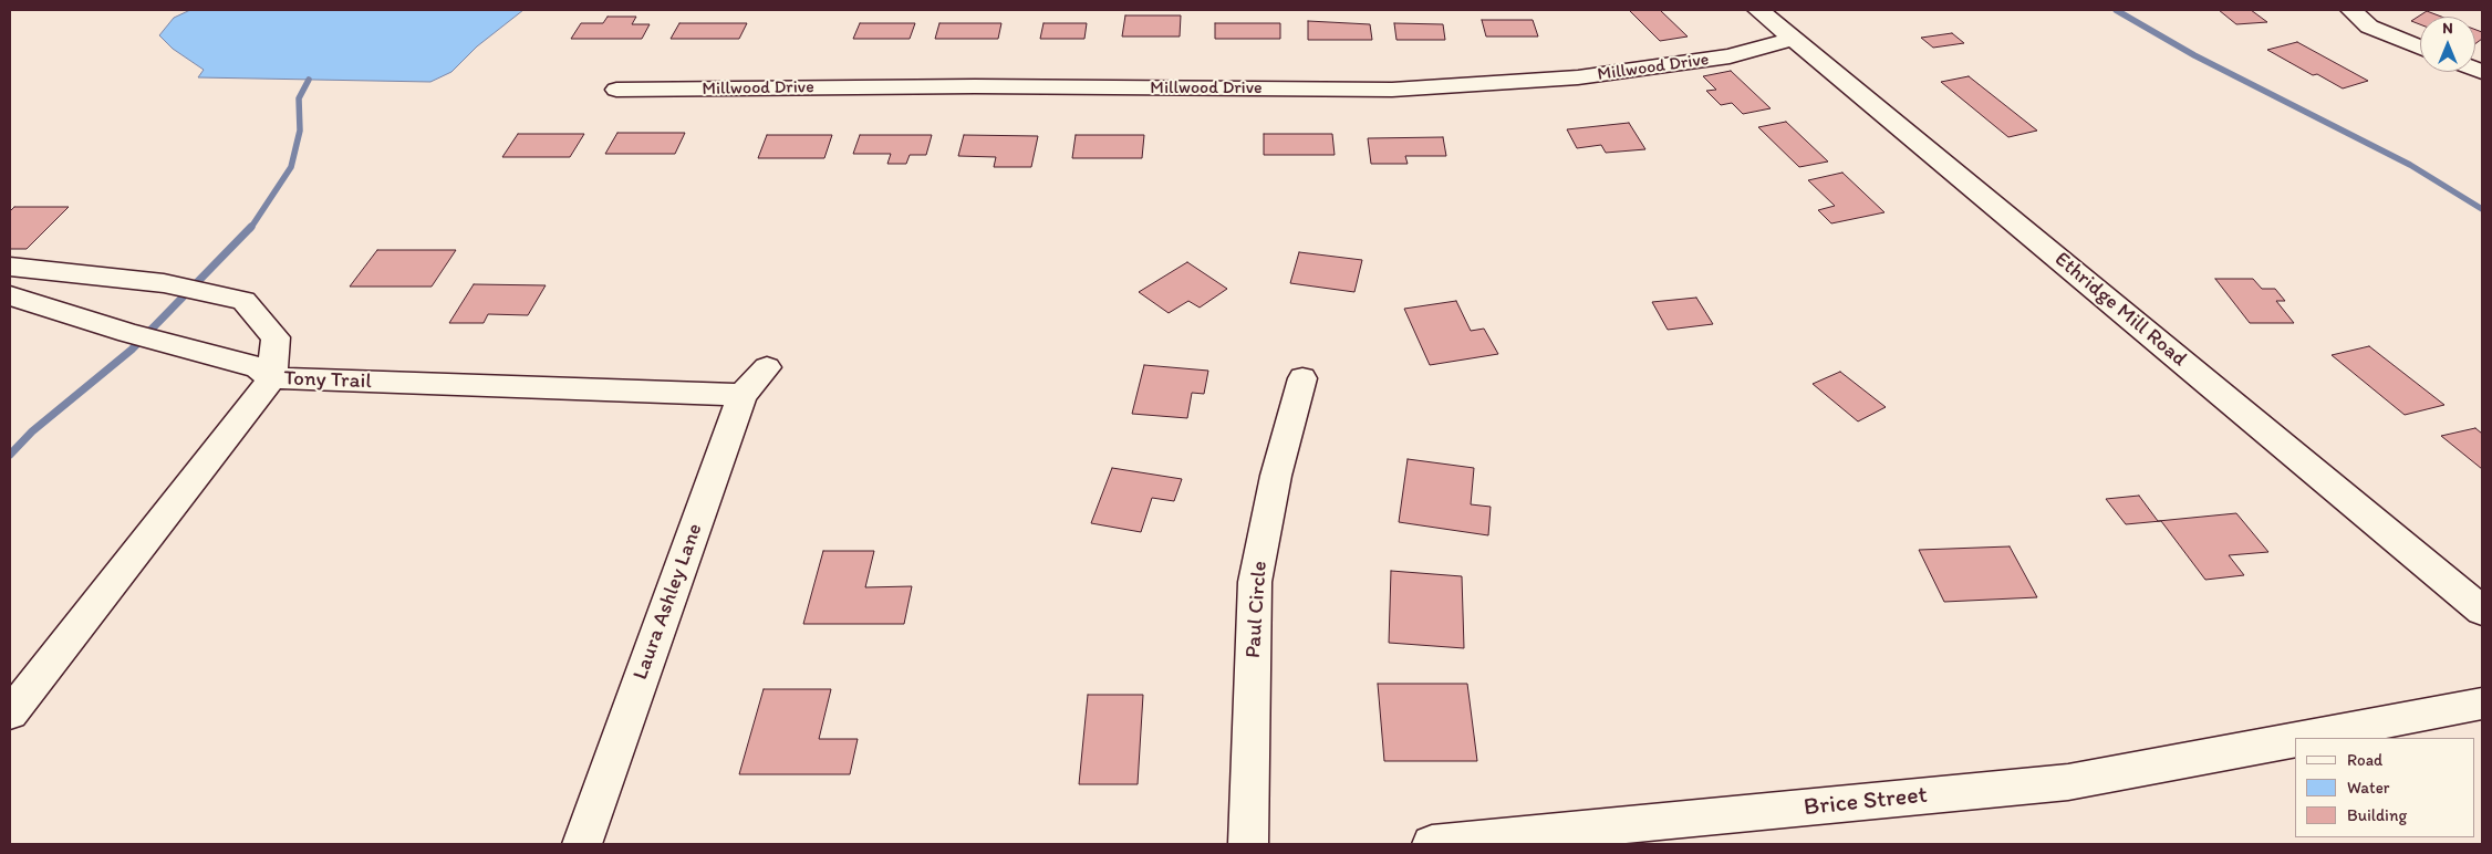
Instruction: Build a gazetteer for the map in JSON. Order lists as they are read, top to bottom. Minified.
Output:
{"streets":{"street":["Millwood Drive","Ethridge Mill Road","Tony Trail","Laura Ashley Lane","Paul Circle","Brice Street"]},"crossings":[["Millwood Drive","Ethridge Mill Road"],["Tony Trail","Laura Ashley Lane"]],"legend":["Road","Water","Building"],"north":"top"}
